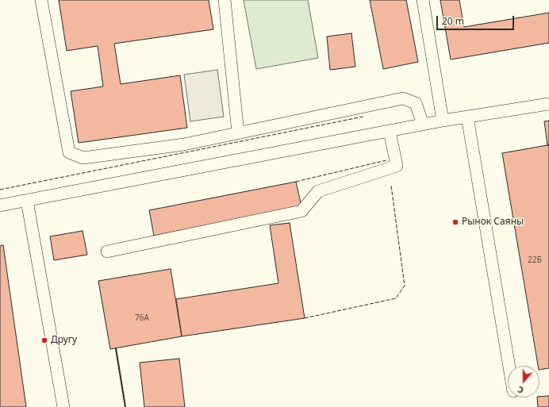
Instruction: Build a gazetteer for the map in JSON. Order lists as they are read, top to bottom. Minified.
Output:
{"places":["Рынок Саяны","Другу"],"house_numbers":["22Б","76А"],"scale_bar":"20 m","north":"bottom"}
